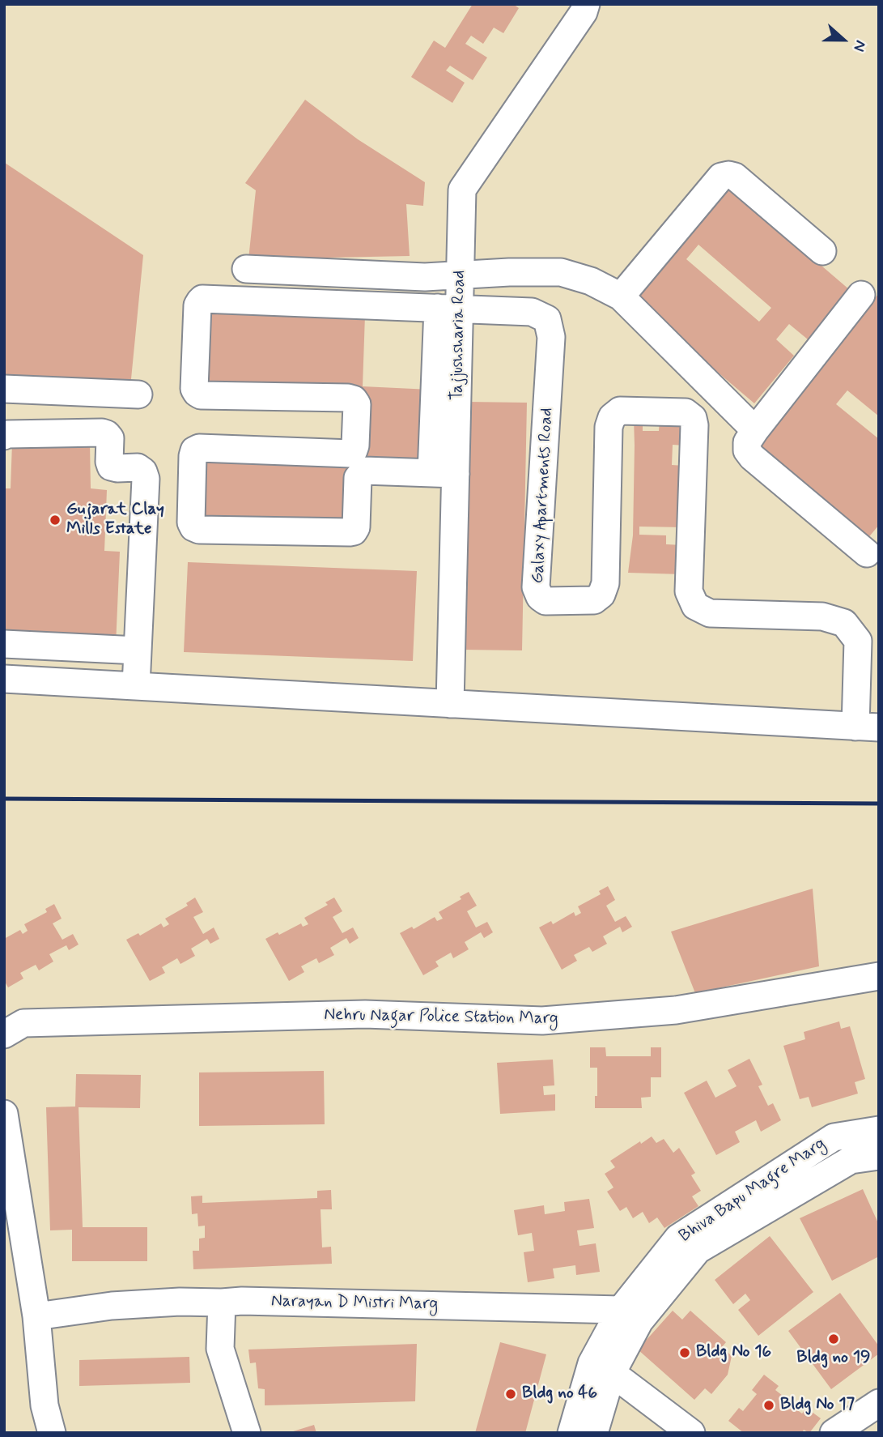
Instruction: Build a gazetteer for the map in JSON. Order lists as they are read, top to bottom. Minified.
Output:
{"streets":{"street":["Tajjushsharia Road","Galaxy Apartments Road","Nehru Nagar Police Station Marg","Bhiva Bapu Magre Marg","Narayan D Mistri Marg"]},"crossings":[["Tajjushsharia Road","Galaxy Apartments Road"],["Bhiva Bapu Magre Marg","Narayan D Mistri Marg"]],"places":["Gujarat Clay Mills Estate","Bldg no 19","Bldg No 16","Bldg no 46","Bldg No 17"],"north":"right"}
